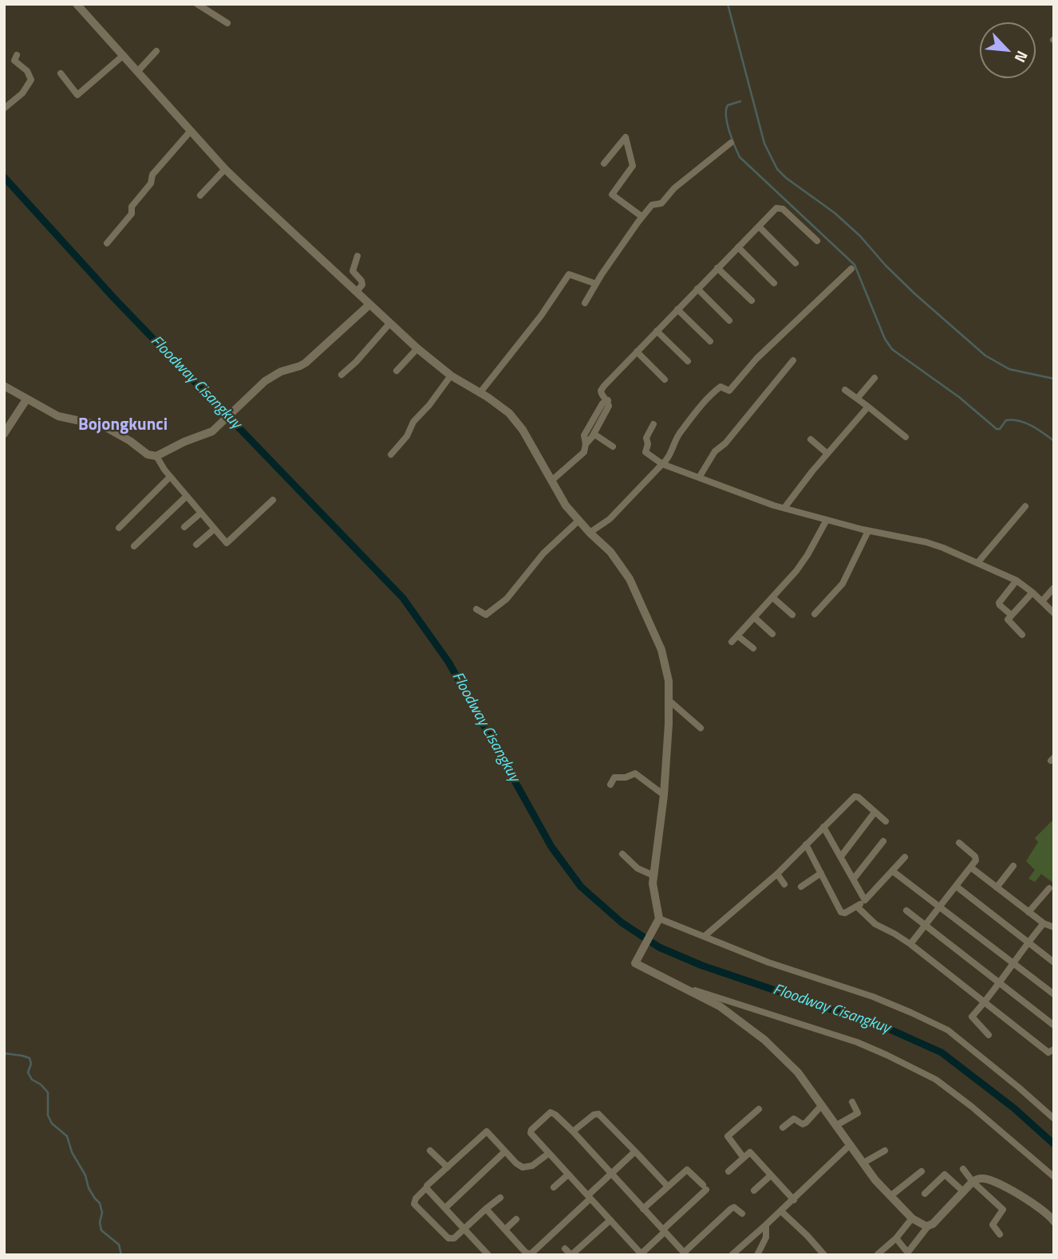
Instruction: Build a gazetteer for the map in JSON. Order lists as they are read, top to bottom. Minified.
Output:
{"districts":["Bojongkunci"],"water":["Floodway Cisangkuy"],"north":"bottom right"}
